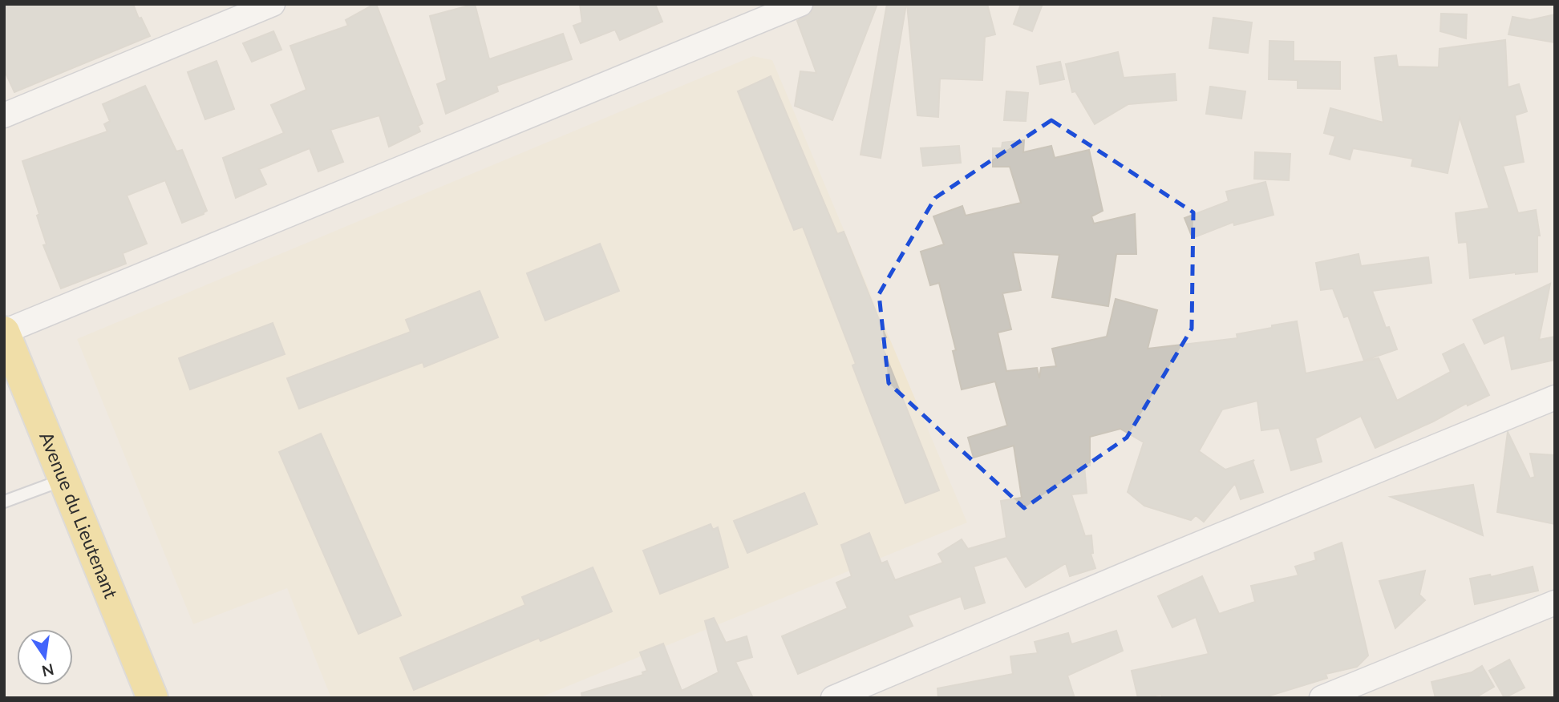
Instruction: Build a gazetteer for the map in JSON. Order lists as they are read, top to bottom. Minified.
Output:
{"streets":{"main road":["Avenue du Lieutenant"]},"north":"bottom"}
